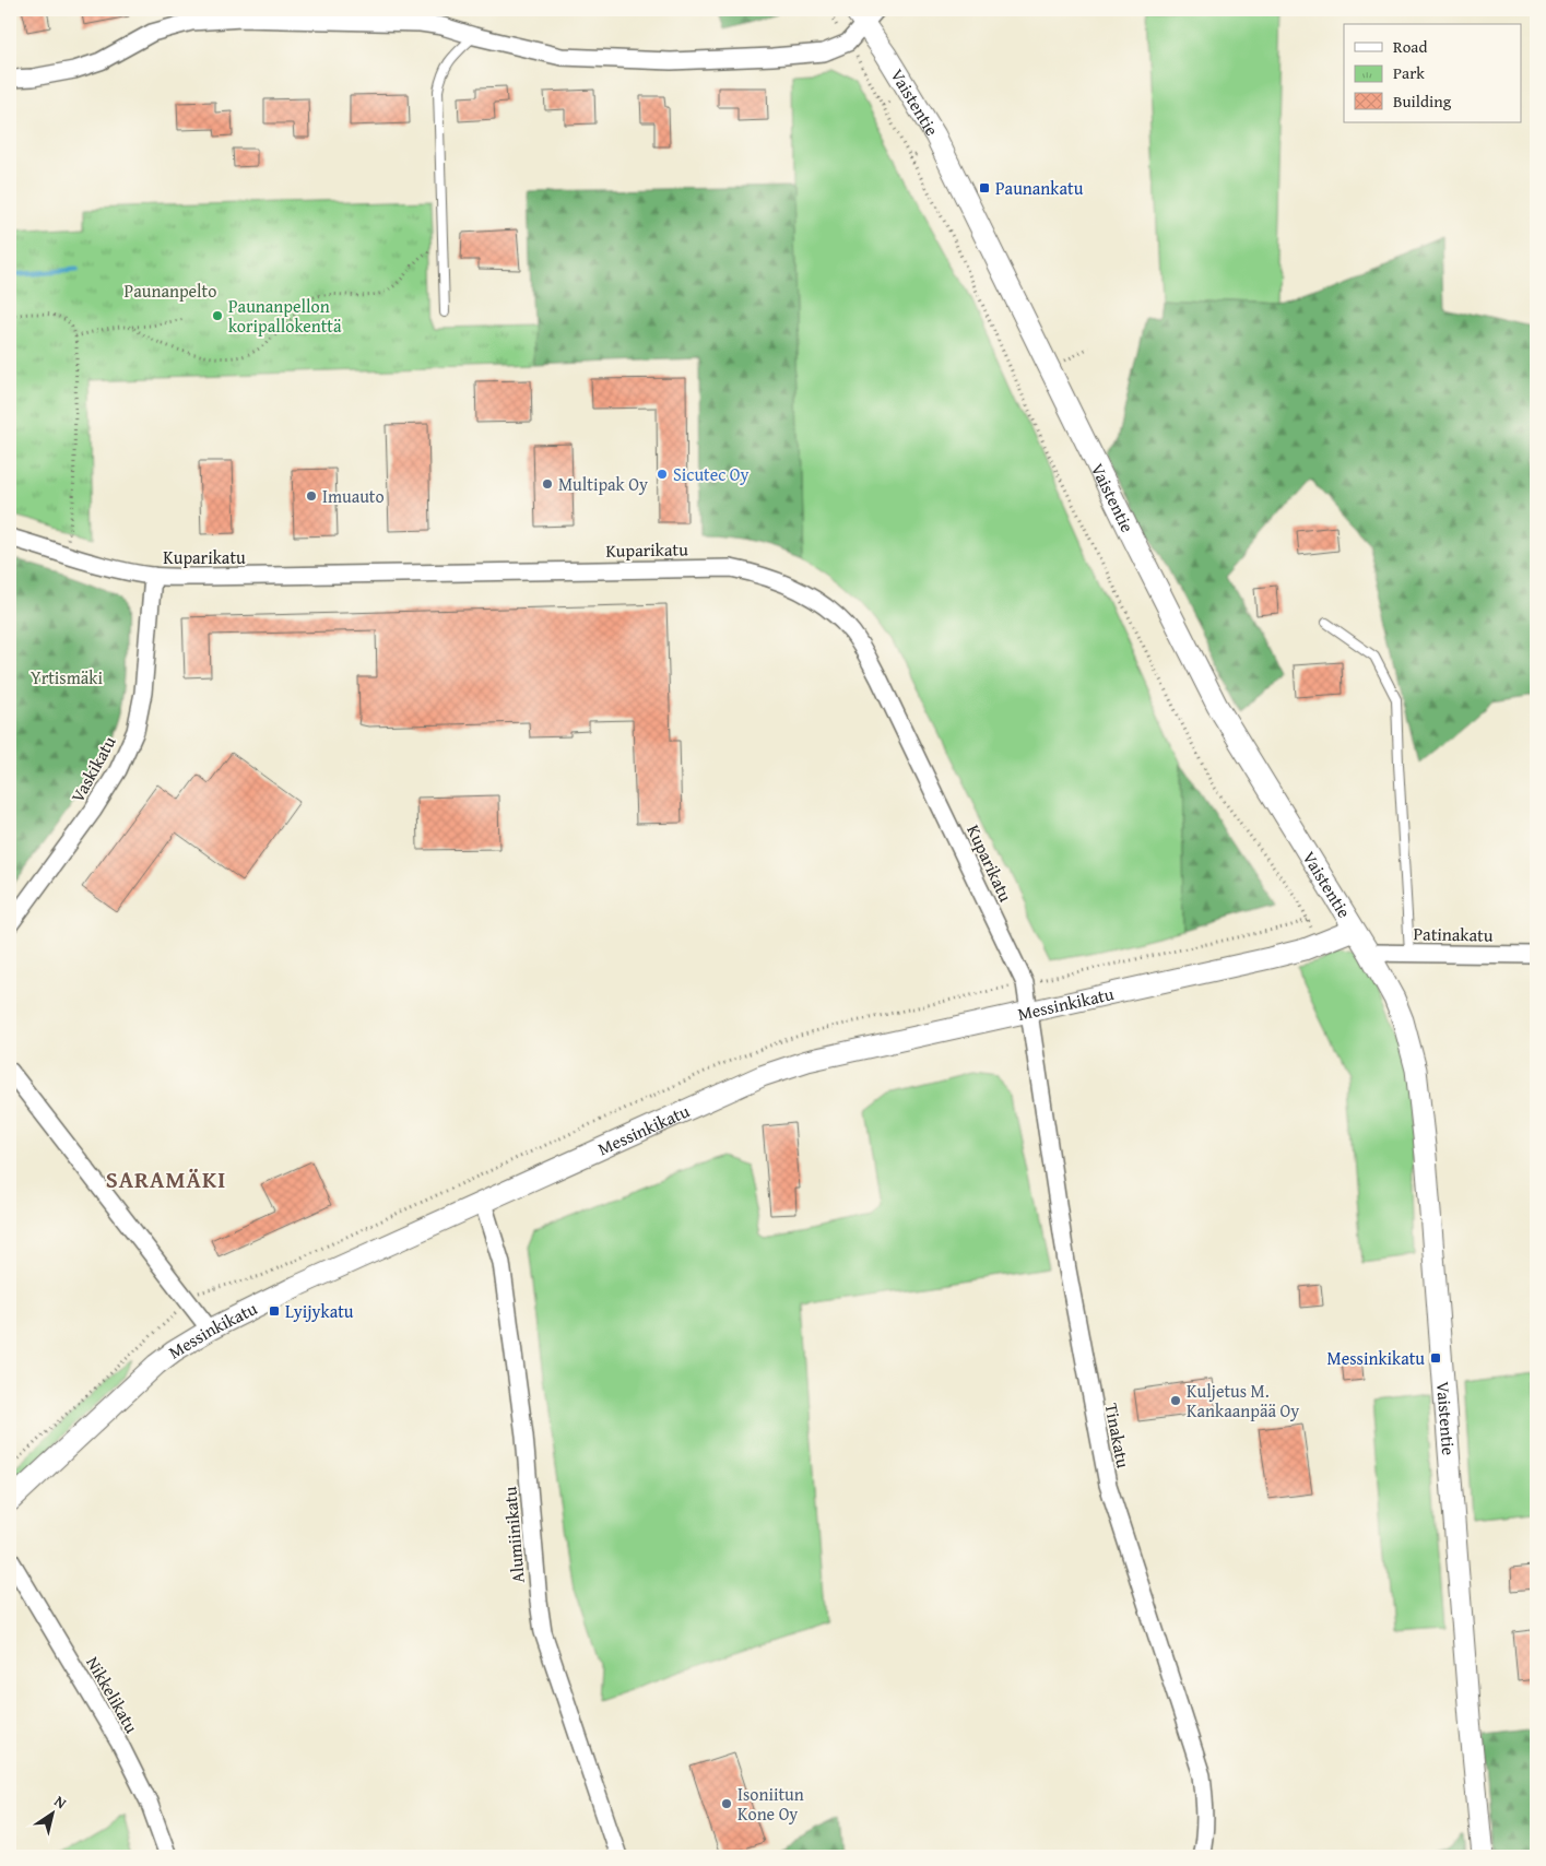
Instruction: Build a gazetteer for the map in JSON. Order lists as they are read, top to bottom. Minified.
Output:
{"streets":{"street":["Vaistentie","Kuparikatu","Vaskikatu","Patinakatu","Messinkikatu","Tinakatu","Alumiinikatu","Nikkelikatu"]},"crossings":[["Vaistentie","Patinakatu"],["Vaistentie","Messinkikatu"],["Kuparikatu","Vaskikatu"],["Kuparikatu","Messinkikatu"],["Kuparikatu","Tinakatu"],["Messinkikatu","Tinakatu"],["Messinkikatu","Alumiinikatu"]],"districts":["SARAMÄKI"],"parks":["Paunanpelto","Yrtismäki"],"places":{"transit":["Paunankatu","Lyijykatu","Messinkikatu"],"other":["Paunanpellon koripallokenttä","Sicutec Oy","Multipak Oy","Imuauto","Kuljetus M. Kankaanpää Oy","Isoniitun Kone Oy"]},"legend":["Road","Park","Building"],"north":"top right"}
